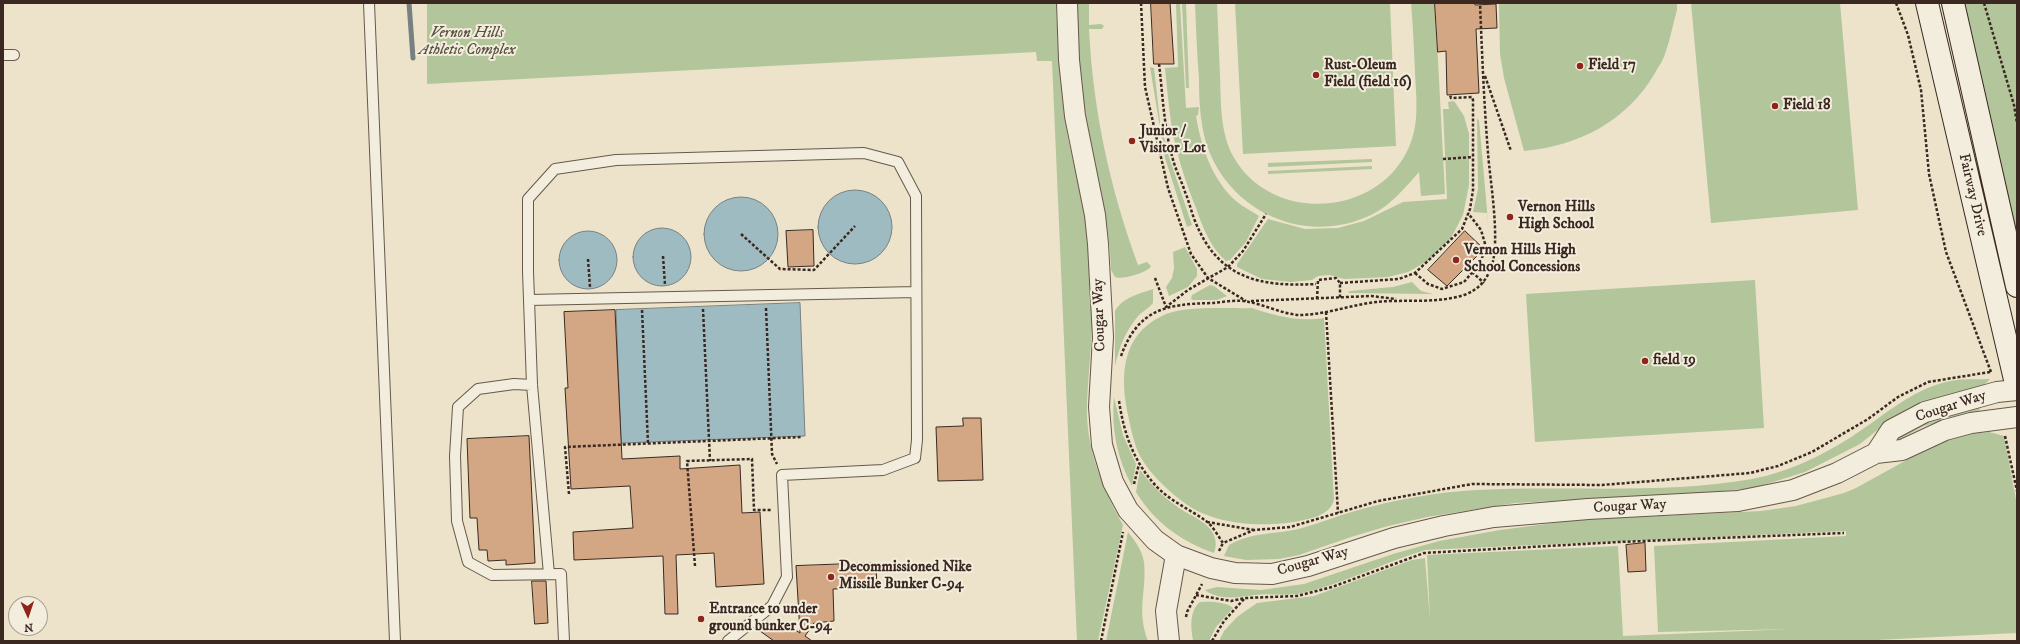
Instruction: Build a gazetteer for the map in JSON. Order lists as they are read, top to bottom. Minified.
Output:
{"streets":{"main road":["Fairway Drive"],"street":["Cougar Way"]},"crossings":[["Fairway Drive","Cougar Way"]],"parks":["Vernon Hills Athletic Complex"],"places":["Field 17","Rust-Oleum Field (field 16)","Field 18","Junior / Visitor Lot","Vernon Hills High School","Vernon Hills High School Concessions","field 19","Decommissioned Nike Missile Bunker C-94","Entrance to under ground bunker C-94"],"north":"bottom"}
